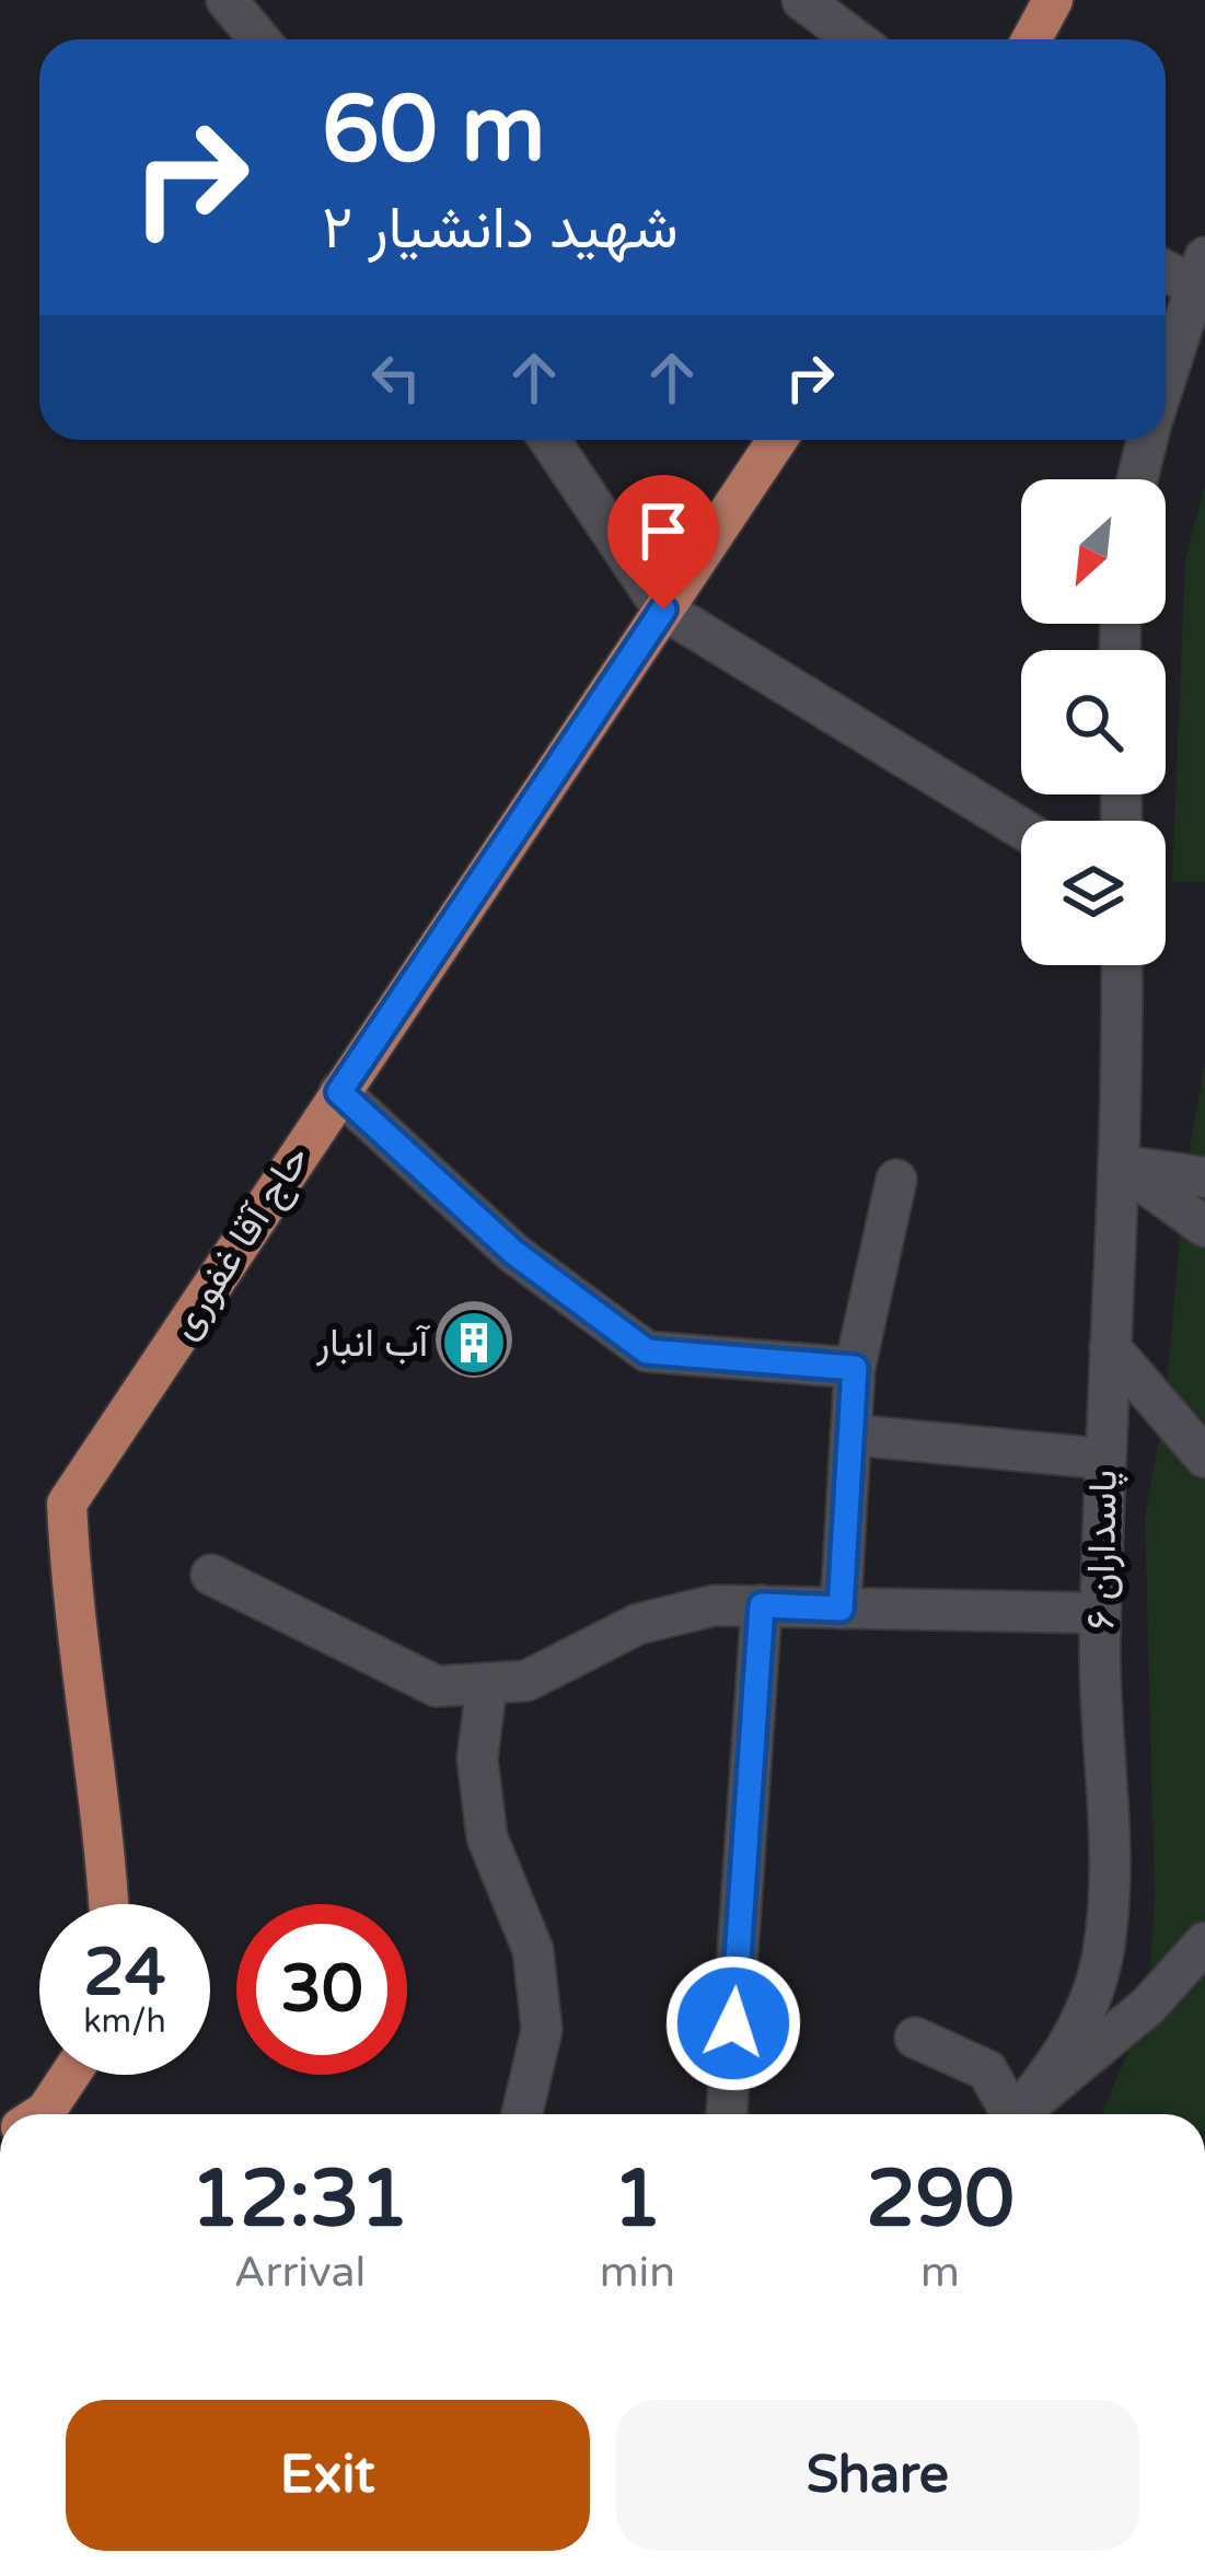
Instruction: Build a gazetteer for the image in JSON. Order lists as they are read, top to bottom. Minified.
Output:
{"streets":{"main road":["حاج آقا غفوری"],"street":["پاسداران ۶"]},"places":{"building":["آب انبار"]},"north":"bottom left","page":{"turn":["60 m","شهید دانشیار ۲"],"speed":"24 km/h","limit":"30","eta":["12:31","Arrival","1","min","290","m"],"buttons":["Exit","Share"]}}
